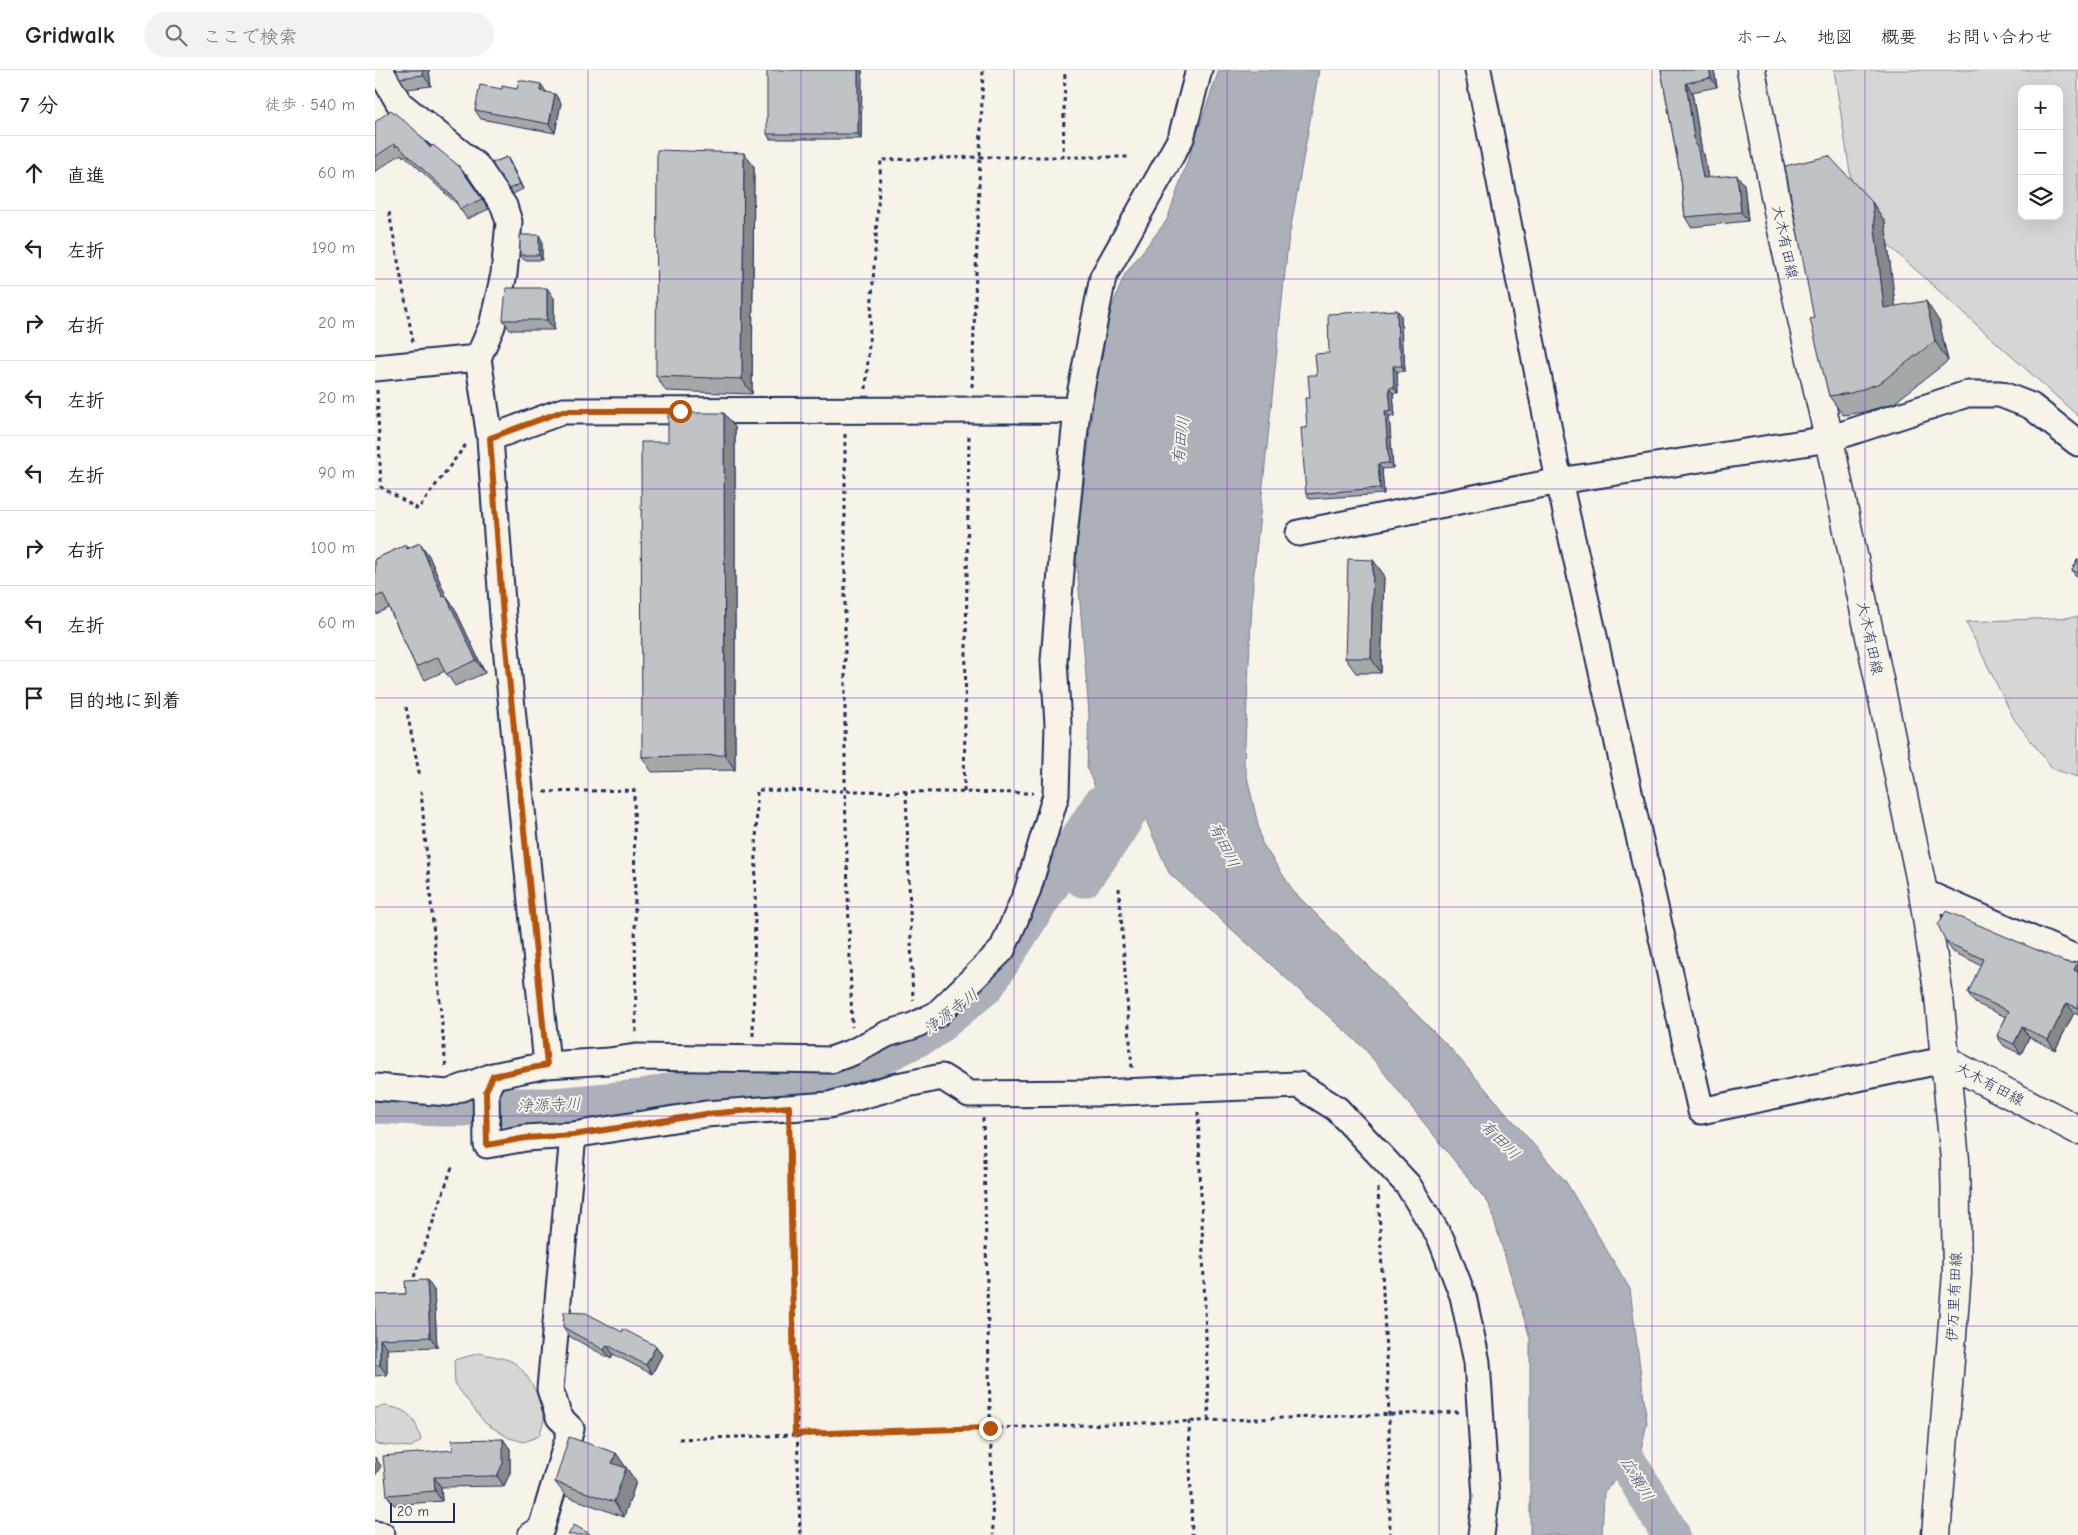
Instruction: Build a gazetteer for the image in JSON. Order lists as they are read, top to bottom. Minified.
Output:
{"streets":{"main road":["大木有田線","伊万里有田線"]},"crossings":[["大木有田線","伊万里有田線"]],"water":["有田川","浄源寺川","広瀬川"],"scale_bar":"20 m","page":{"header":"Gridwalk","search":"ここで検索","nav":["ホーム","地図","概要","お問い合わせ"],"heading":["7 分","徒歩 · 540 m"],"map_buttons":["+","−"],"list":[["直進","60 m"],["左折","190 m"],["右折","20 m"],["左折","20 m"],["左折","90 m"],["右折","100 m"],["左折","60 m"],"目的地に到着"],"scale":"20 m"}}
